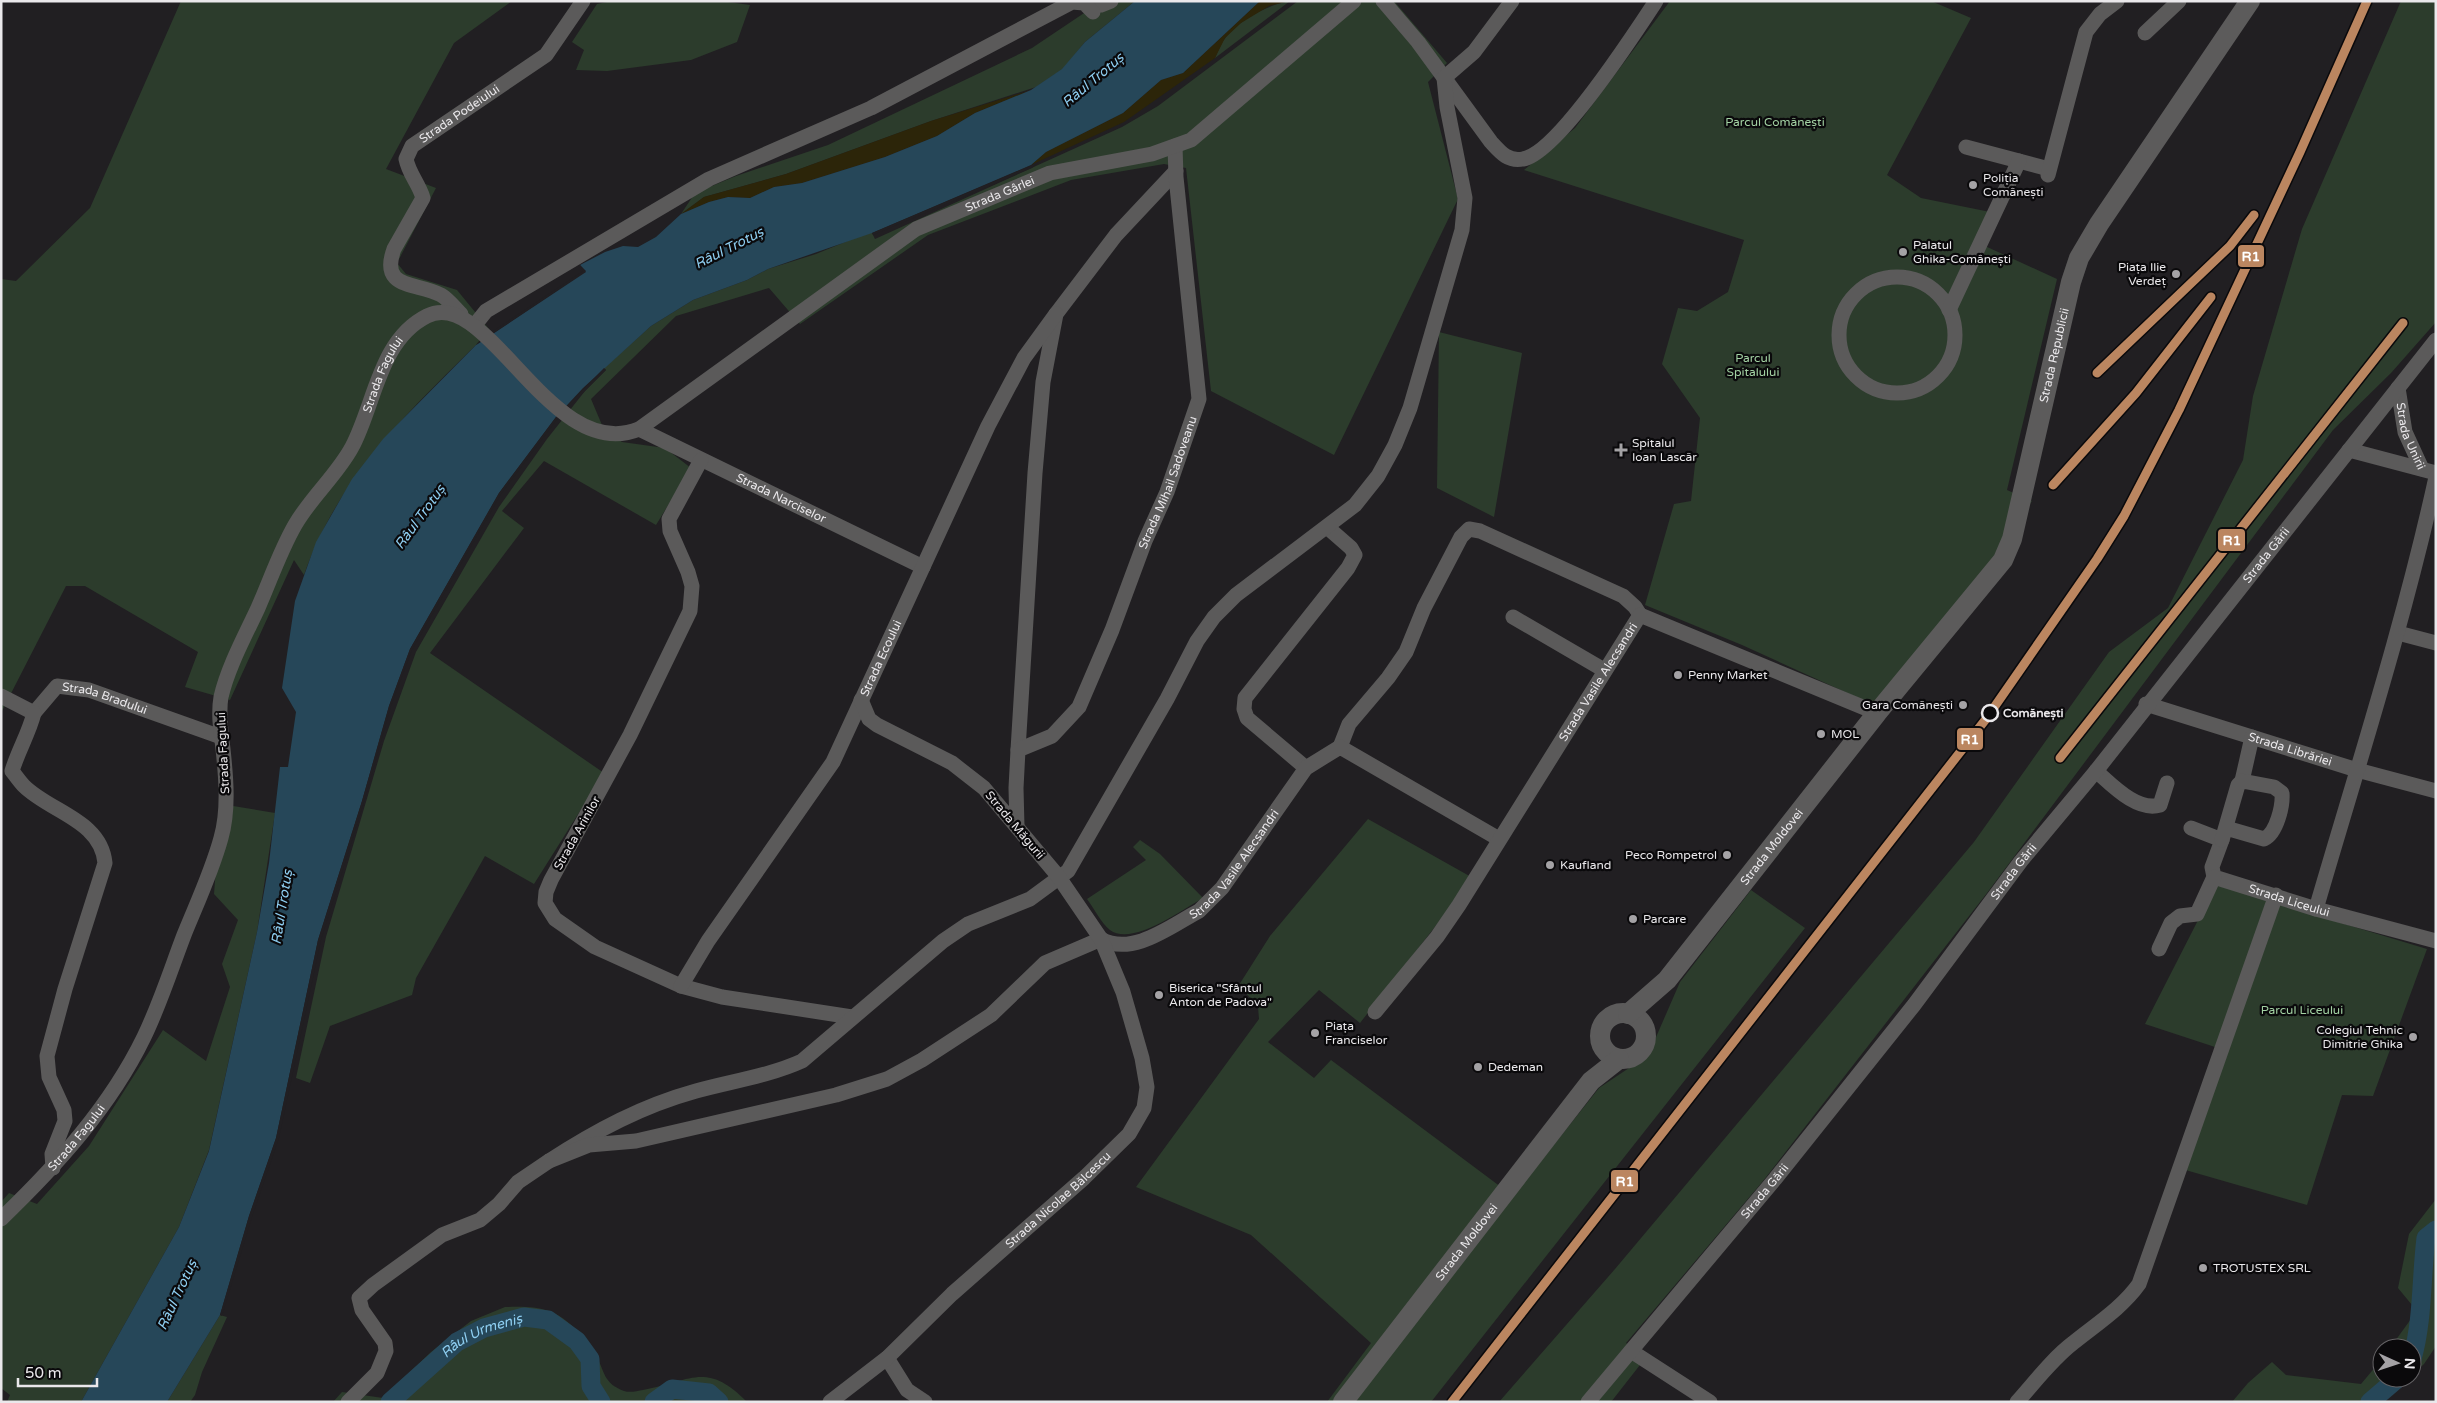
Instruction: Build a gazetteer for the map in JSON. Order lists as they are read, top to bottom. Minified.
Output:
{"streets":{"main road":["Strada Republicii","Strada Moldovei"],"street":["Strada Podeiului","Strada Gârlei","Strada Fagului","Strada Unirii","Strada Mihail Sadoveanu","Strada Narciselor","Strada Gării","Strada Ecoului","Strada Vasile Alecsandri","Strada Bradului","Strada Librăriei","Strada Măgurii","Strada Arinilor","Strada Liceului","Strada Nicolae Bălcescu"]},"crossings":[["Strada Podeiului","Strada Fagului"],["Strada Gârlei","Strada Mihail Sadoveanu"],["Strada Gârlei","Strada Narciselor"],["Strada Republicii","Strada Vasile Alecsandri"],["Strada Republicii","Strada Moldovei"],["Strada Fagului","Strada Bradului"],["Strada Unirii","Strada Gării"],["Strada Narciselor","Strada Ecoului"],["Strada Narciselor","Strada Arinilor"],["Strada Gării","Strada Librăriei"],["Strada Ecoului","Strada Măgurii"],["Strada Ecoului","Strada Arinilor"],["Strada Vasile Alecsandri","Strada Măgurii"],["Strada Vasile Alecsandri","Strada Moldovei"],["Strada Vasile Alecsandri","Strada Nicolae Bălcescu"],["Strada Măgurii","Strada Nicolae Bălcescu"]],"water":["Râul Trotuș","Râul Urmeniș"],"parks":["Parcul Comănești","Parcul Spitalului","Parcul Liceului"],"places":{"other":["Poliția Comănești","Palatul Ghika-Comănești","Piața Ilie Verdeț","Penny Market","Gara Comănești","Comănești","MOL","Peco Rompetrol","Kaufland","Parcare","Biserica \"Sfântul Anton de Padova\"","Piața Franciselor","Colegiul Tehnic Dimitrie Ghika","Dedeman","TROTUSTEX SRL"],"health":["Spitalul Ioan Lascăr"]},"lines":["transit line R1"],"scale_bar":"50 m","north":"right"}
